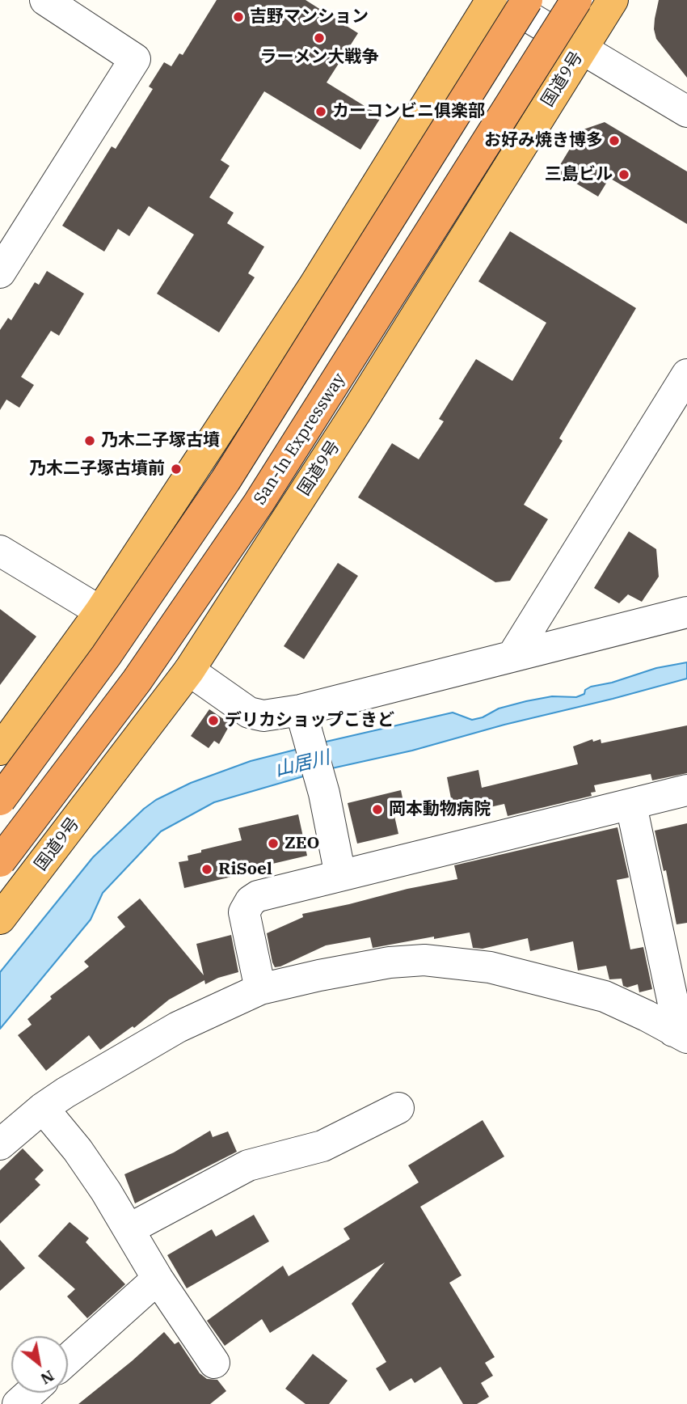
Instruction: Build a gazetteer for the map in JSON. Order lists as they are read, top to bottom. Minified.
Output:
{"streets":{"highway":["国道9号","San-In Expressway"]},"water":["山居川"],"places":["吉野マンション","ラーメン大戦争","カーコンビニ俱楽部","お好み焼き博多","三島ビル","乃木二子塚古墳","乃木二子塚古墳前","デリカショップこきど","岡本動物病院","ZEO","RiSoel"],"north":"bottom right"}
